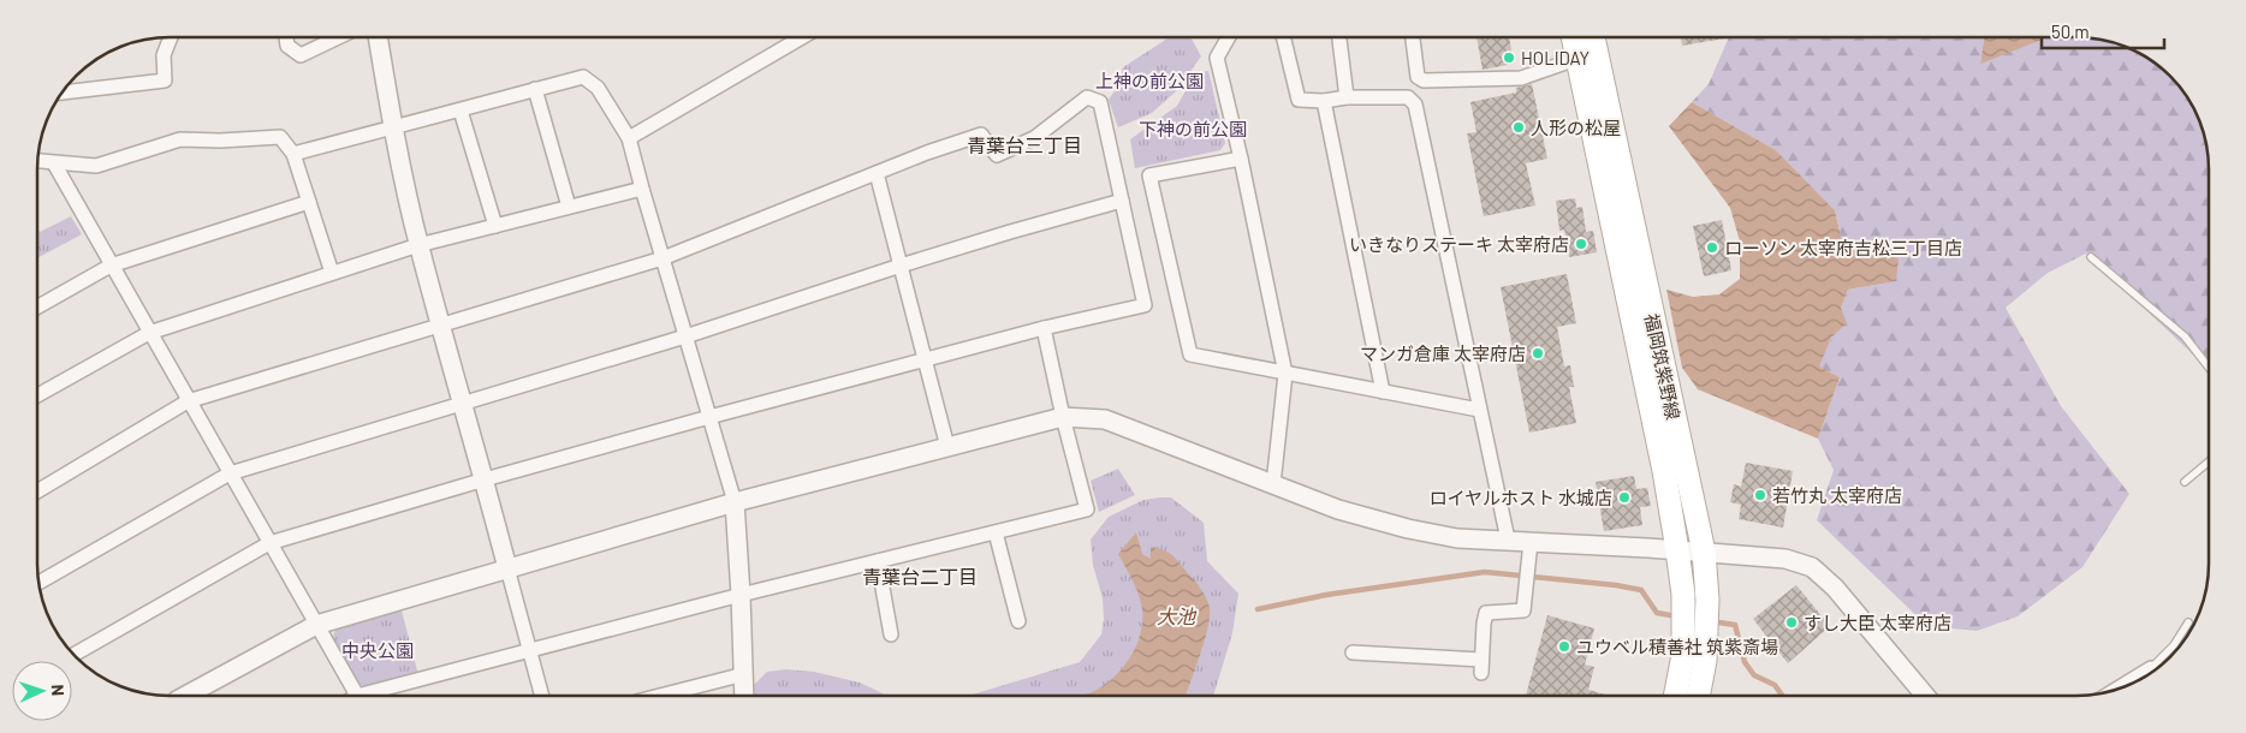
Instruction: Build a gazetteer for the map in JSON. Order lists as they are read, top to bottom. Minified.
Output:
{"streets":{"main road":["福岡筑紫野線"]},"districts":["青葉台三丁目","青葉台二丁目"],"water":["大池"],"parks":["上神の前公園","下神の前公園","中央公園"],"places":["HOLIDAY","人形の松屋","いきなりステーキ 太宰府店","ローソン 太宰府吉松三丁目店","マンガ倉庫 太宰府店","若竹丸 太宰府店","ロイヤルホスト 水城店","すし大臣 太宰府店","ユウベル積善社 筑紫斎場"],"scale_bar":"50 m","north":"right"}
